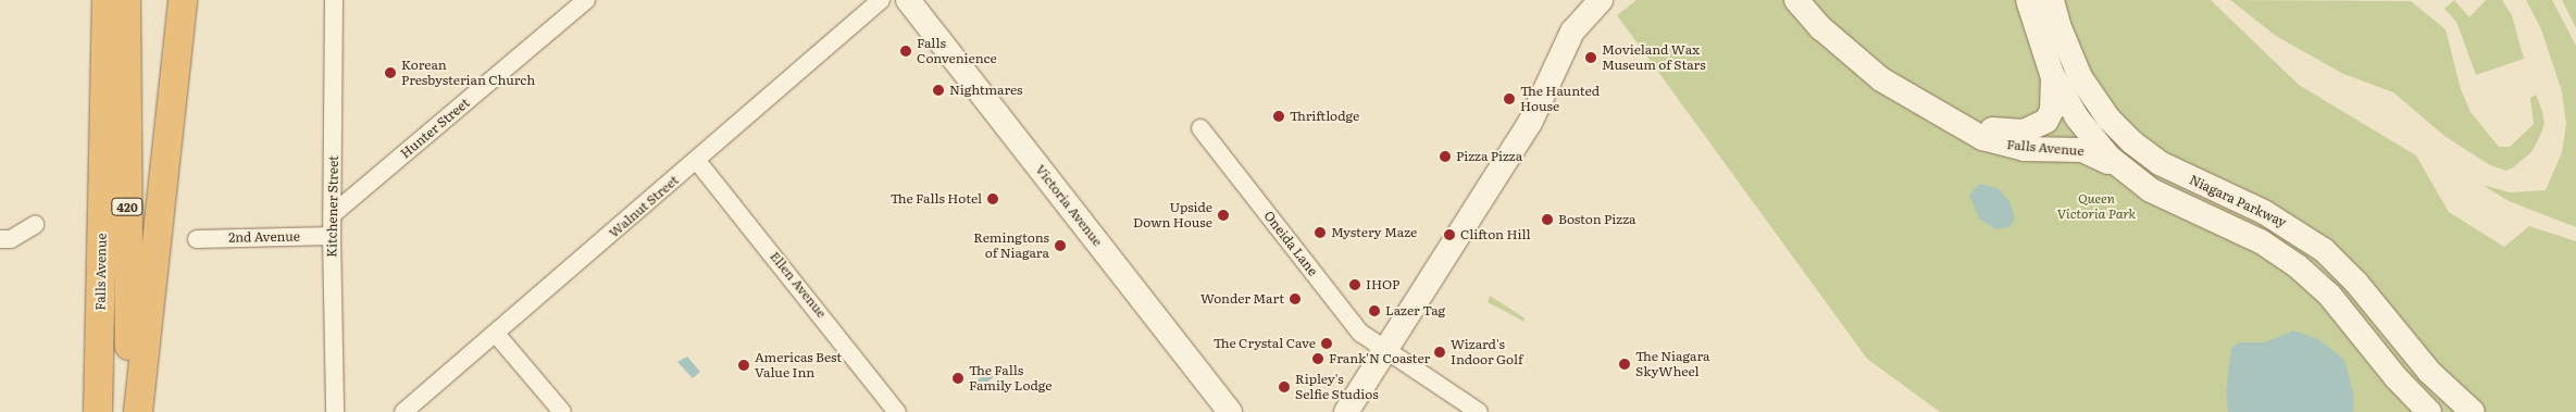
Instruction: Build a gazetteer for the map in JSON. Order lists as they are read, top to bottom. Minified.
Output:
{"streets":{"highway":["Falls Avenue","420"],"main road":["Niagara Parkway","Victoria Avenue"],"street":["Hunter Street","Kitchener Street","Walnut Street","2nd Avenue","Oneida Lane","Ellen Avenue"]},"crossings":[["Hunter Street","Kitchener Street"],["Falls Avenue","Niagara Parkway"],["Kitchener Street","2nd Avenue"],["Walnut Street","Ellen Avenue"]],"parks":["Queen Victoria Park"],"places":["Falls Convenience","Movieland Wax Museum of Stars","Korean Presbysterian Church","Nightmares","The Haunted House","Thriftlodge","Pizza Pizza","The Falls Hotel","Upside Down House","Boston Pizza","Mystery Maze","Clifton Hill","Remingtons of Niagara","IHOP","Wonder Mart","Lazer Tag","The Crystal Cave","Wizard's Indoor Golf","Frank'N Coaster","The Niagara SkyWheel","Americas Best Value Inn","The Falls Family Lodge","Ripley's Selfie Studios"]}
